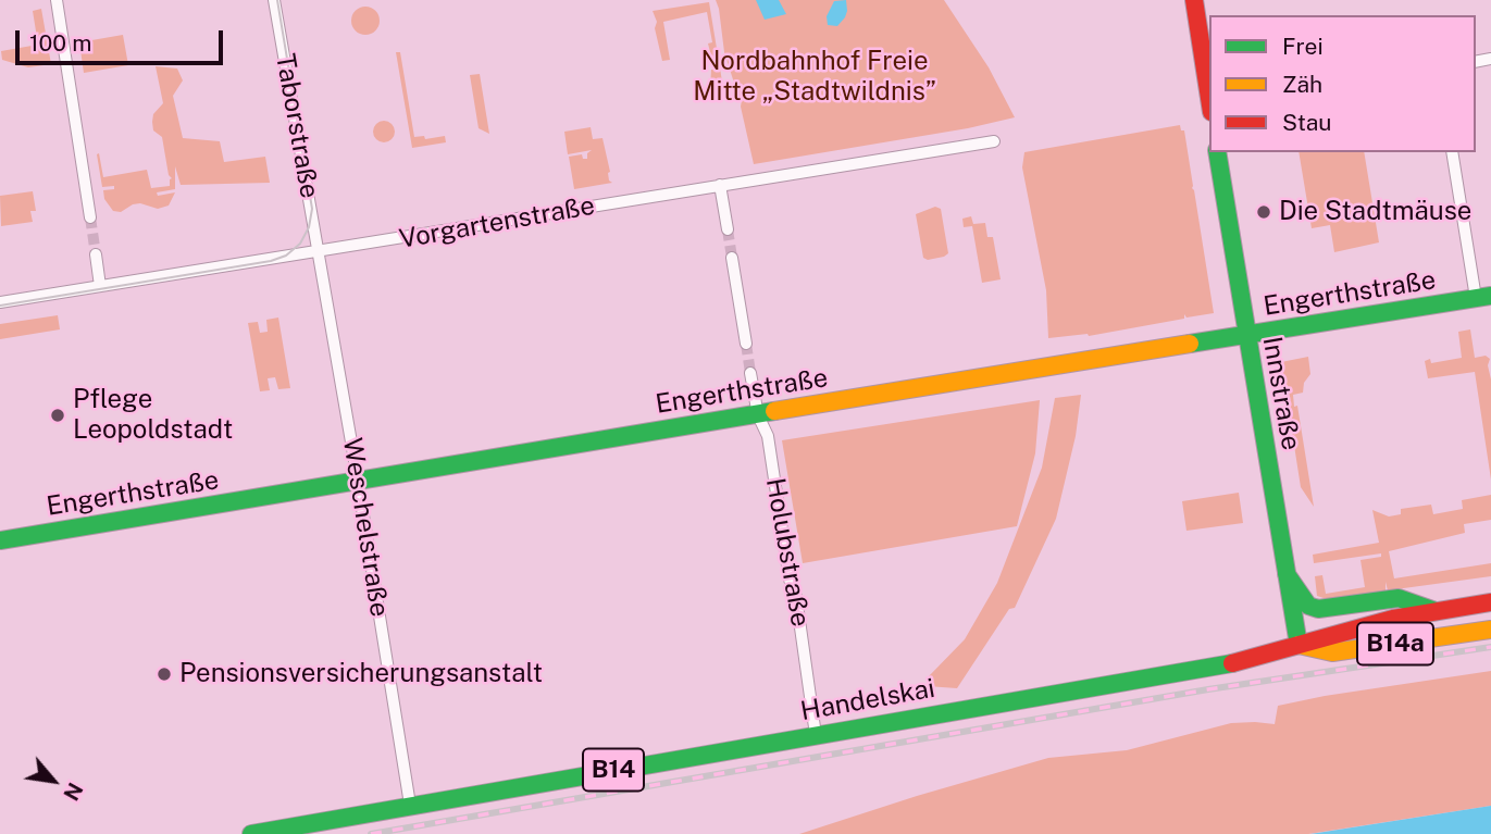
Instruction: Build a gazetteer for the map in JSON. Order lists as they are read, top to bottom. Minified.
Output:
{"streets":{"main road":["Engerthstraße","Innstraße","B14a","Handelskai","B14"],"street":["Taborstraße","Vorgartenstraße","Weschelstraße","Holubstraße"]},"crossings":[["Taborstraße","Vorgartenstraße"],["Taborstraße","Weschelstraße"],["Vorgartenstraße","Weschelstraße"],["Engerthstraße","Innstraße"],["Engerthstraße","Weschelstraße"],["Engerthstraße","Holubstraße"],["Innstraße","B14a"],["Innstraße","Handelskai"],["Weschelstraße","Handelskai"],["Holubstraße","Handelskai"],["B14a","Handelskai"]],"parks":["Nordbahnhof Freie Mitte „Stadtwildnis”"],"places":["Die Stadtmäuse","Pflege Leopoldstadt","Pensionsversicherungsanstalt"],"legend":["Frei","Zäh","Stau"],"scale_bar":"100 m","north":"bottom right"}
